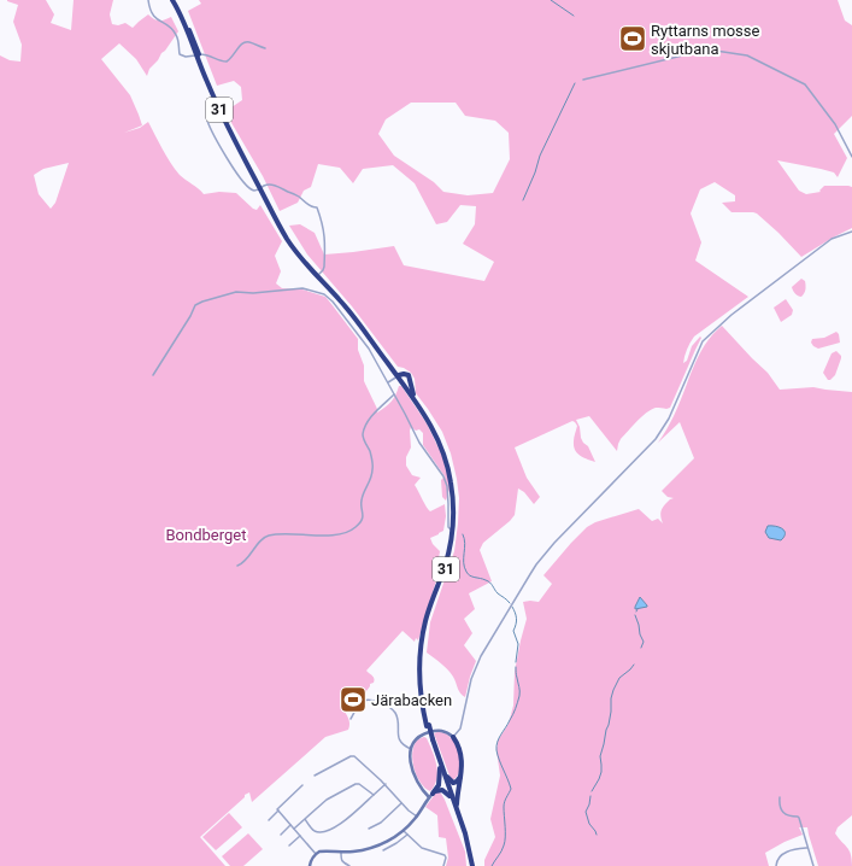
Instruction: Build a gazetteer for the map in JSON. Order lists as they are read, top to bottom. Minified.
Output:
{"streets":{"highway":["31"]},"parks":["Bondberget"],"places":{"sports":["Ryttarns mosse skjutbana","Järabacken"]}}
